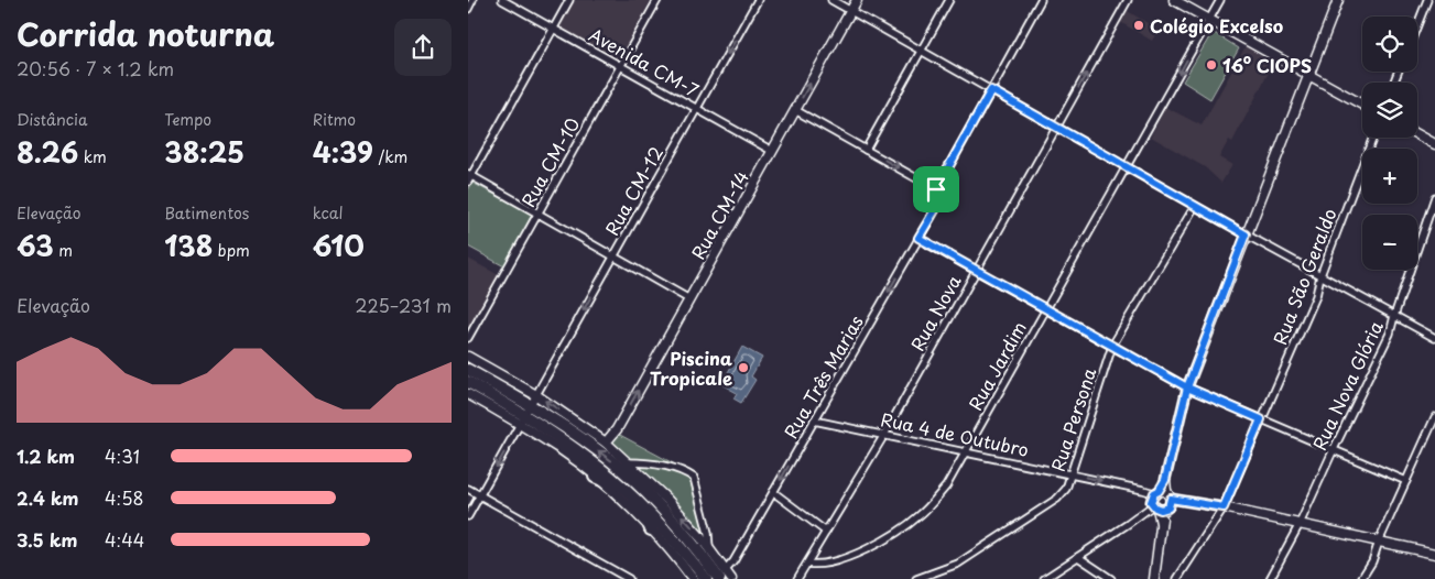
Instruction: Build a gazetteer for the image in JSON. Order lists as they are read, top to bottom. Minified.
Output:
{"streets":{"street":["Avenida CM-7","Rua CM-10","Rua CM-12","Rua CM-14","Rua São Geraldo","Rua Nova","Rua Jardim","Rua Três Marias","Rua Nova Glória","Rua Persona","Rua 4 de Outubro"]},"crossings":[["Avenida CM-7","Rua CM-10"],["Avenida CM-7","Rua CM-12"],["Avenida CM-7","Rua CM-14"],["Rua Nova","Rua Jardim"],["Rua Nova","Rua 4 de Outubro"],["Rua Jardim","Rua 4 de Outubro"],["Rua Três Marias","Rua 4 de Outubro"],["Rua Persona","Rua 4 de Outubro"]],"one_way":["Rua CM-12","Rua CM-14","Rua Três Marias"],"places":["Colégio Excelso","16º CIOPS","Piscina Tropicale"],"page":{"heading":["Corrida noturna","20:56 · 7 × 1.2 km"],"map_buttons":["+","−"],"stats":[["Distância","8.26 km"],["Tempo","38:25"],["Ritmo","4:39 /km"],["Elevação","63 m"],["Batimentos","138 bpm"],["kcal","610"]],"chart":["Elevação","225–231 m"],"list":[{"name":"1.2 km","note":"4:31"},{"name":"2.4 km","note":"4:58"},{"name":"3.5 km","note":"4:44"}]}}
